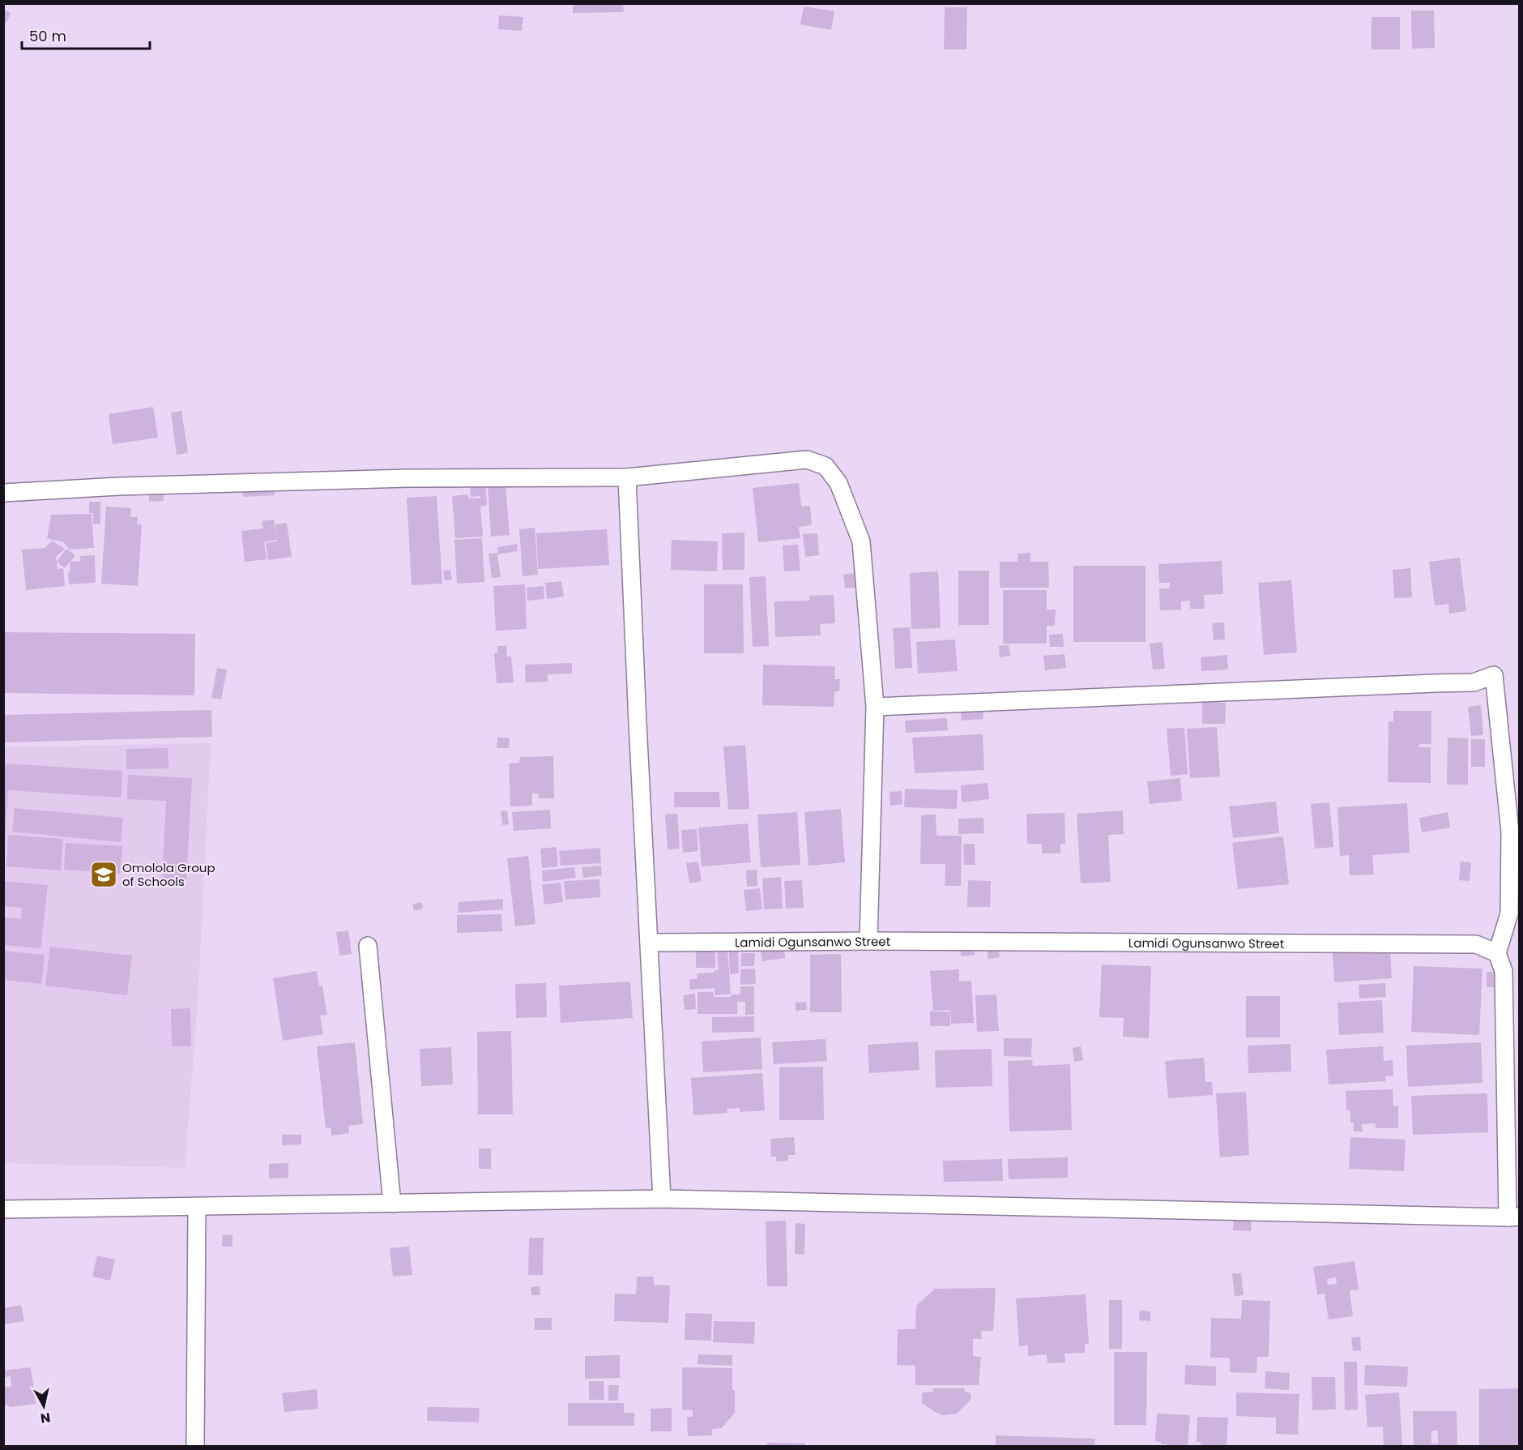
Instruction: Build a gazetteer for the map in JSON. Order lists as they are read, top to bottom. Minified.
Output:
{"streets":{"street":["Lamidi Ogunsanwo Street"]},"places":{"school or university":["Omolola Group of Schools"]},"scale_bar":"50 m","north":"bottom"}
